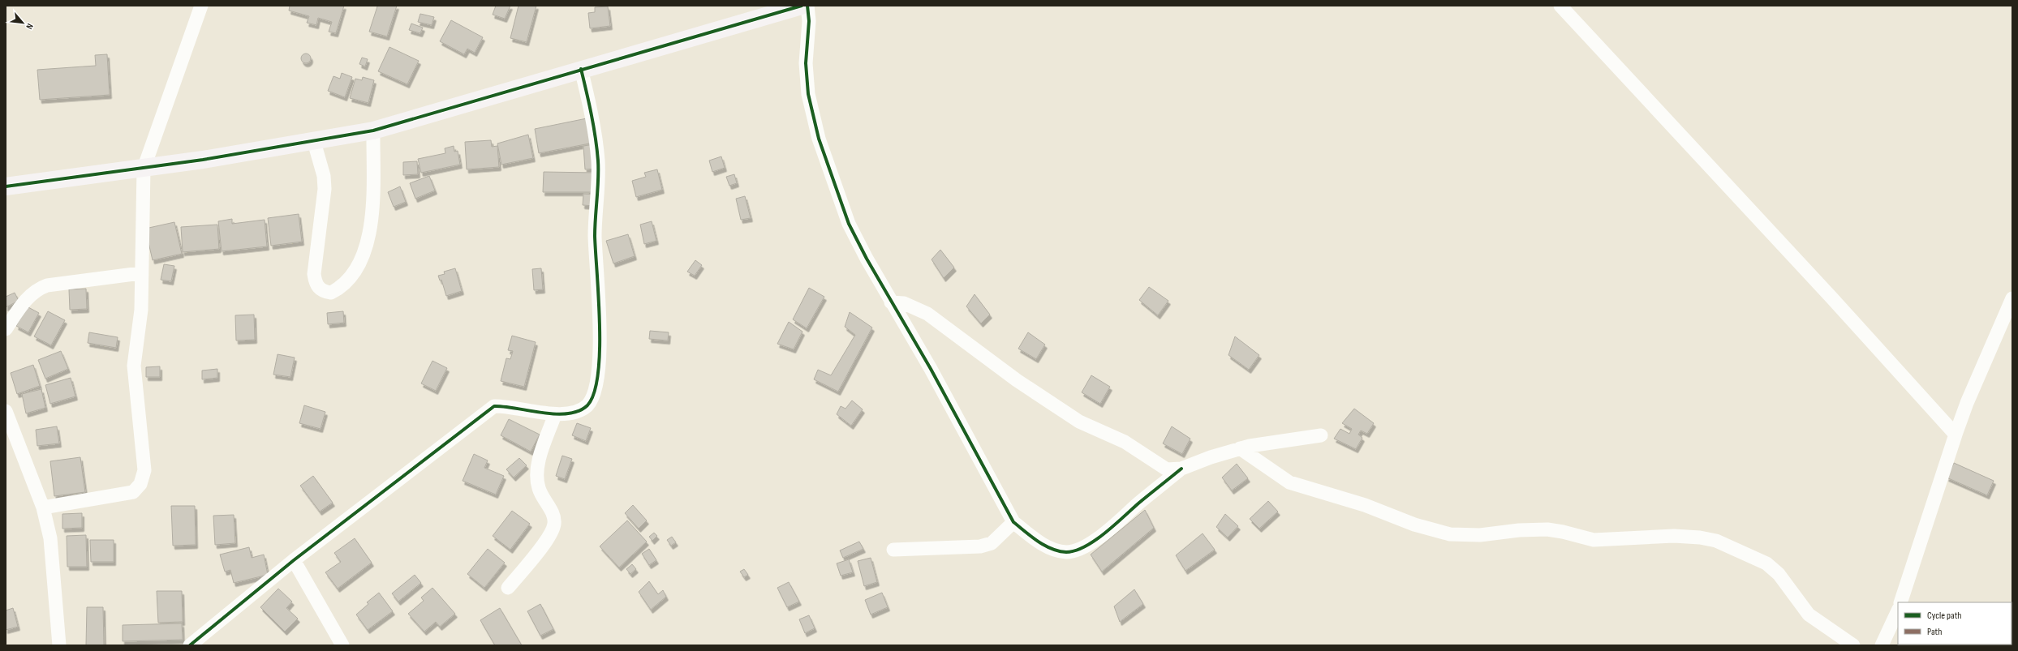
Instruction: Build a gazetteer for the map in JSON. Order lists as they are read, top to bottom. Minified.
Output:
{"legend":["Cycle path","Path"],"north":"bottom right"}
